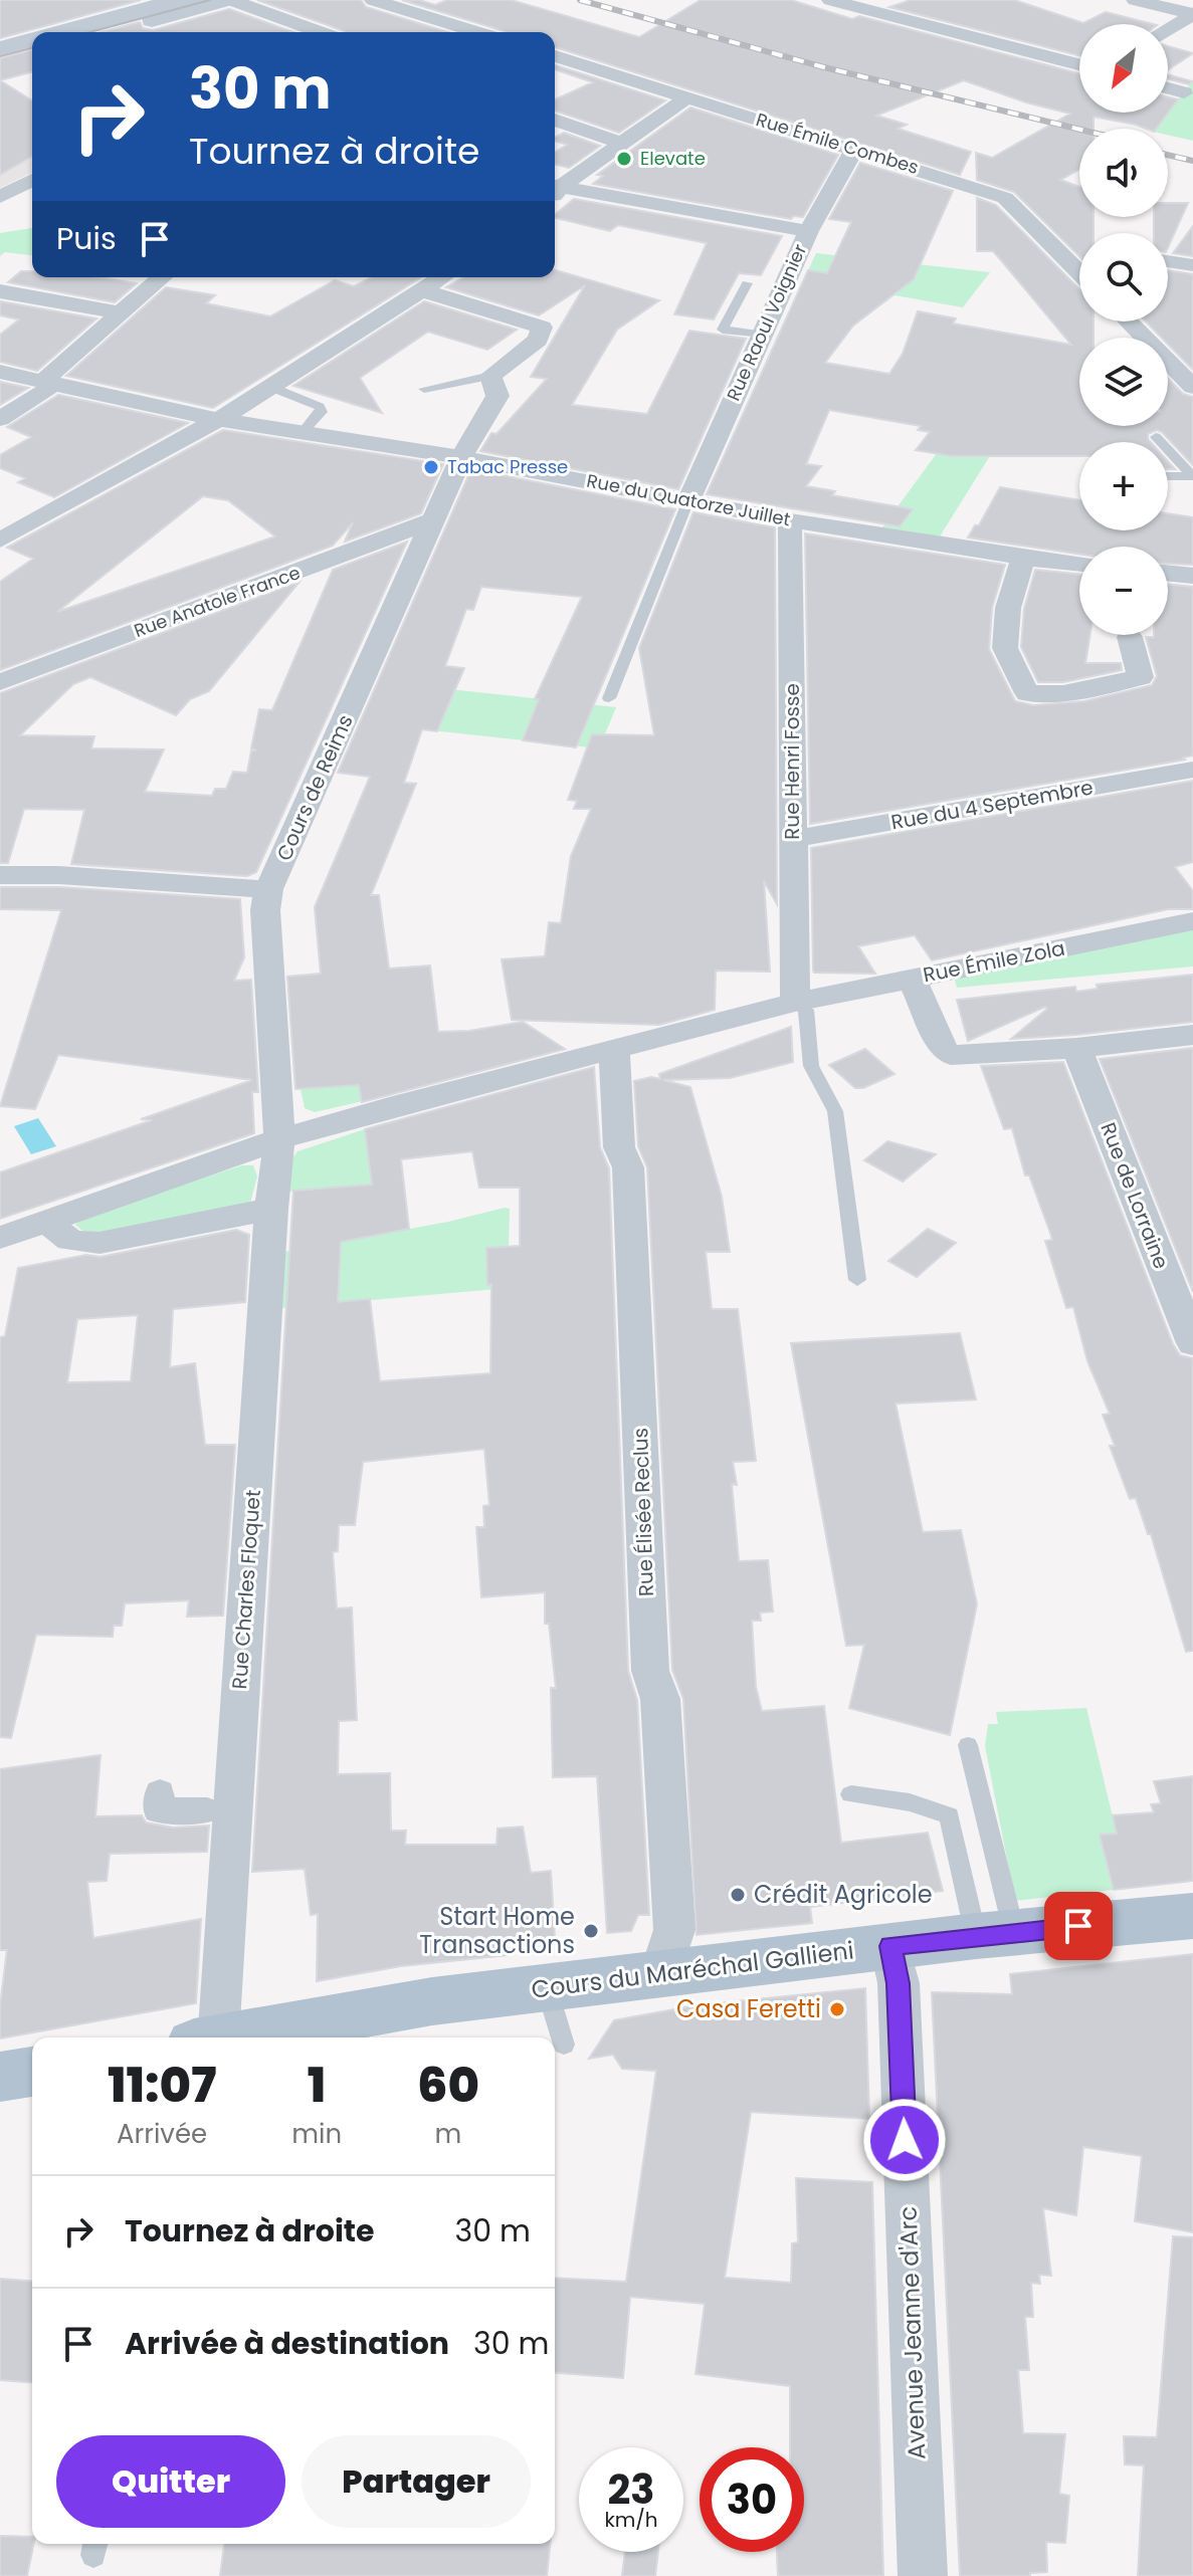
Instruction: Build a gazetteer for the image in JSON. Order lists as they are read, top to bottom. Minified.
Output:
{"streets":{"main road":["Cours du Maréchal Gallieni"],"street":["Rue Émile Combes","Rue Raoul Voignier","Rue du Quatorze Juillet","Rue Anatole France","Rue Henri Fosse","Cours de Reims","Rue du 4 Septembre","Rue Émile Zola","Rue de Lorraine","Rue Élisée Reclus","Rue Charles Floquet","Avenue Jeanne d'Arc"]},"crossings":[["Rue Émile Combes","Rue Raoul Voignier"],["Rue Raoul Voignier","Rue du Quatorze Juillet"],["Rue du Quatorze Juillet","Rue Henri Fosse"],["Rue du Quatorze Juillet","Cours de Reims"],["Rue Anatole France","Cours de Reims"],["Rue Henri Fosse","Rue du 4 Septembre"],["Rue Henri Fosse","Rue Émile Zola"],["Cours de Reims","Rue Émile Zola"],["Cours de Reims","Rue Charles Floquet"],["Rue Émile Zola","Rue Élisée Reclus"],["Rue Émile Zola","Rue Charles Floquet"],["Rue Élisée Reclus","Cours du Maréchal Gallieni"],["Cours du Maréchal Gallieni","Avenue Jeanne d'Arc"]],"places":["Elevate","Tabac Presse","Crédit Agricole","Start Home Transactions","Casa Feretti"],"north":"bottom left","page":{"map_buttons":["+","−"],"turn":["30 m","Tournez à droite"],"then":"Puis","eta":["11:07","Arrivée","1","min","60","m"],"list":[{"name":"Tournez à droite","value":"30 m"},{"name":"Arrivée à destination","value":"30 m"}],"buttons":["Quitter","Partager"],"speed":"23 km/h","limit":"30"}}
